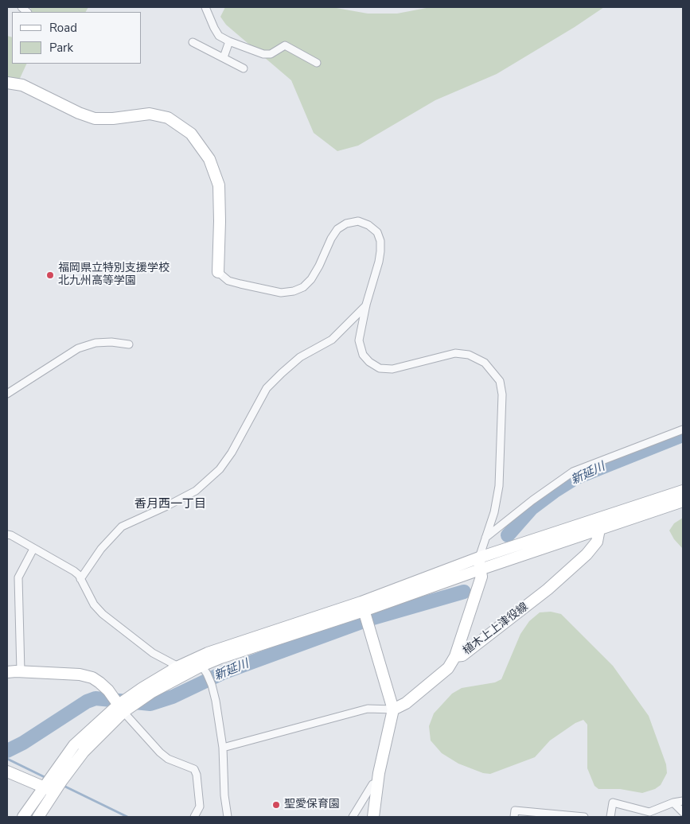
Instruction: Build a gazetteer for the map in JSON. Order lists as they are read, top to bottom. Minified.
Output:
{"streets":{"street":["植木上上津役線"]},"districts":["香月西一丁目"],"water":["新延川"],"places":["福岡県立特別支援学校 北九州高等学園","聖愛保育園"],"legend":["Road","Park"]}
